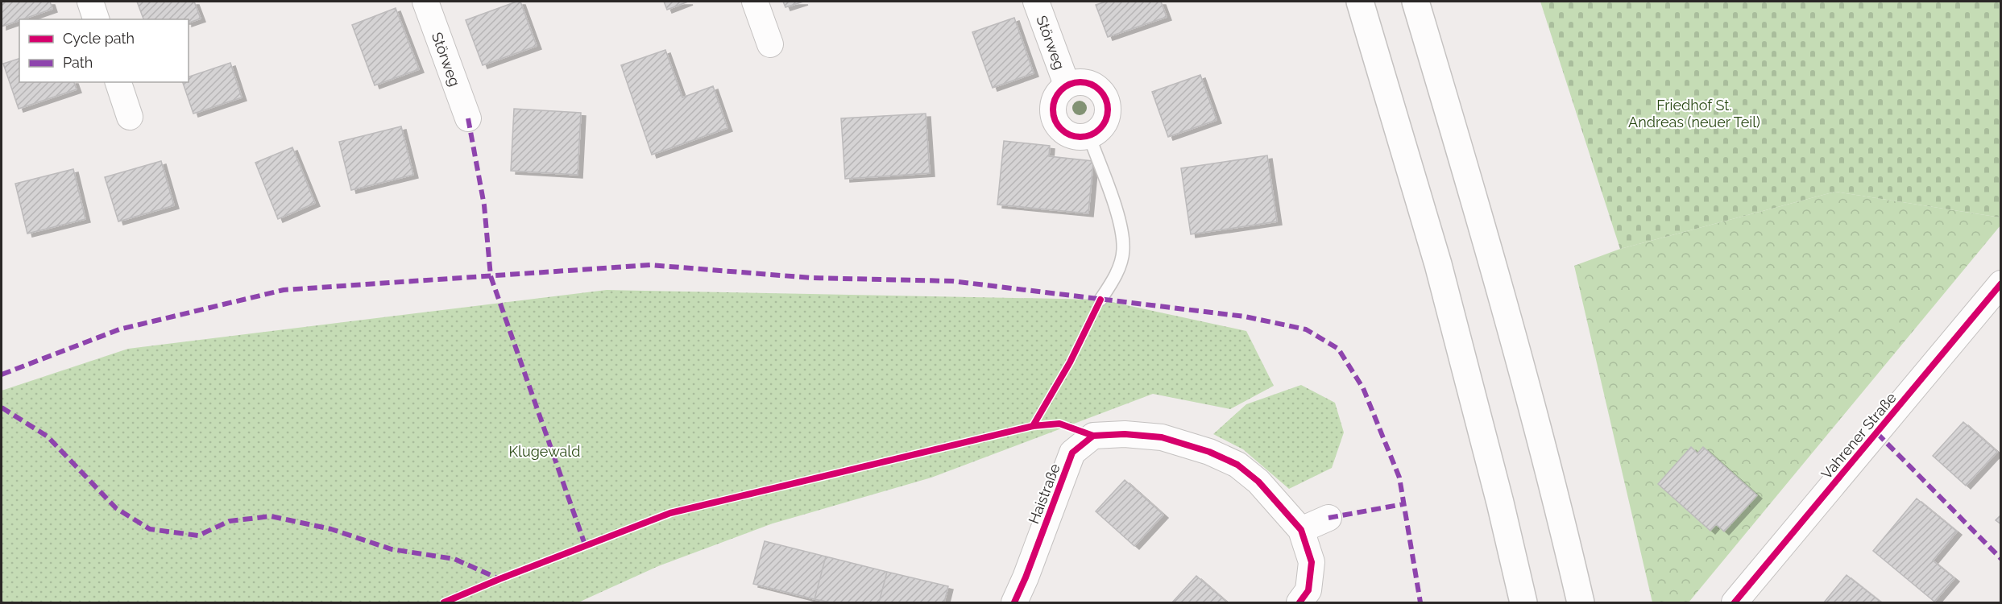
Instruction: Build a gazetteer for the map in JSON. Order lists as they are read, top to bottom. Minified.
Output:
{"streets":{"street":["Störweg","Vahrener Straße","Haistraße"]},"parks":["Friedhof St. Andreas (neuer Teil)","Klugewald"],"legend":["Cycle path","Path"]}
